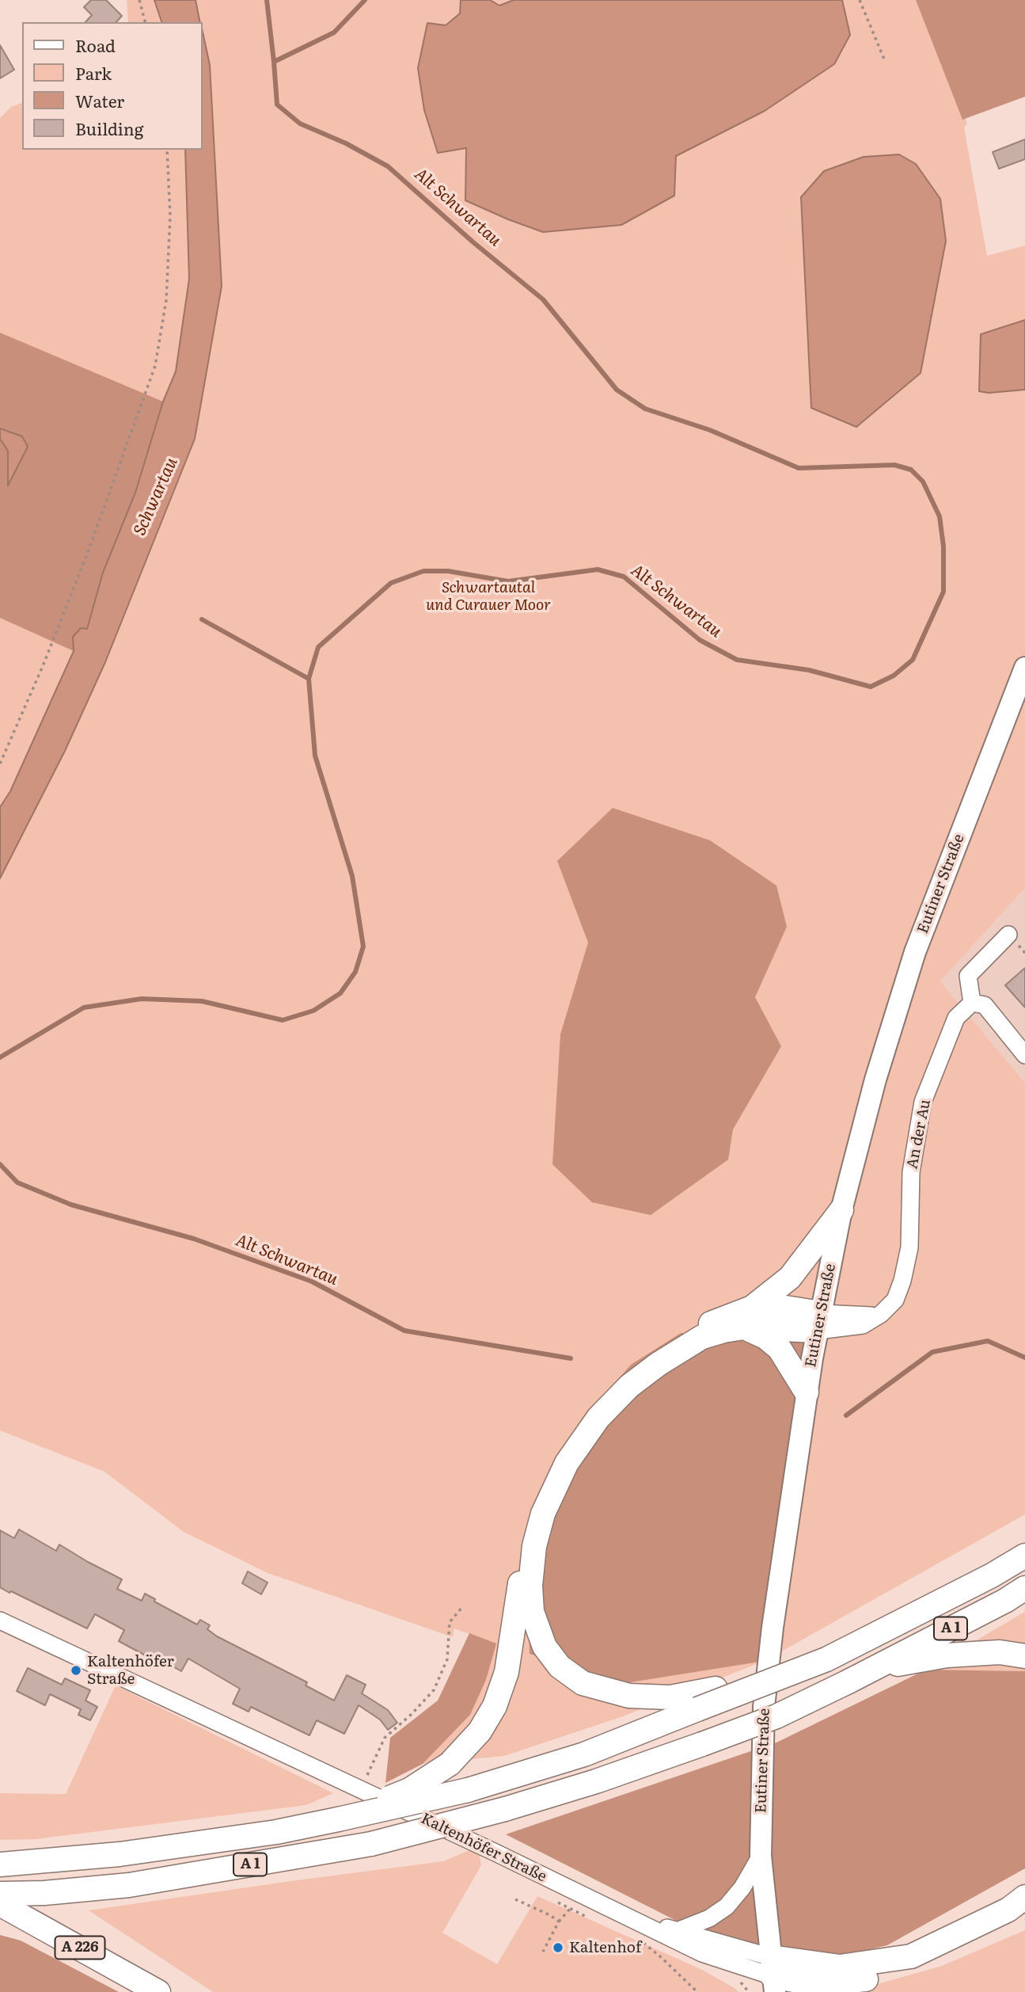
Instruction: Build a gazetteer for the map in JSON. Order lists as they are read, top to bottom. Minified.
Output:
{"streets":{"highway":["A 1","A 226"],"main road":["Eutiner Straße"],"street":["An der Au","Kaltenhöfer Straße"]},"crossings":[["Eutiner Straße","An der Au"],["Eutiner Straße","Kaltenhöfer Straße"]],"water":["Alt Schwartau","Schwartau"],"parks":["Schwartautal und Curauer Moor"],"places":["Kaltenhöfer Straße","Kaltenhof"],"legend":["Road","Park","Water","Building"]}
